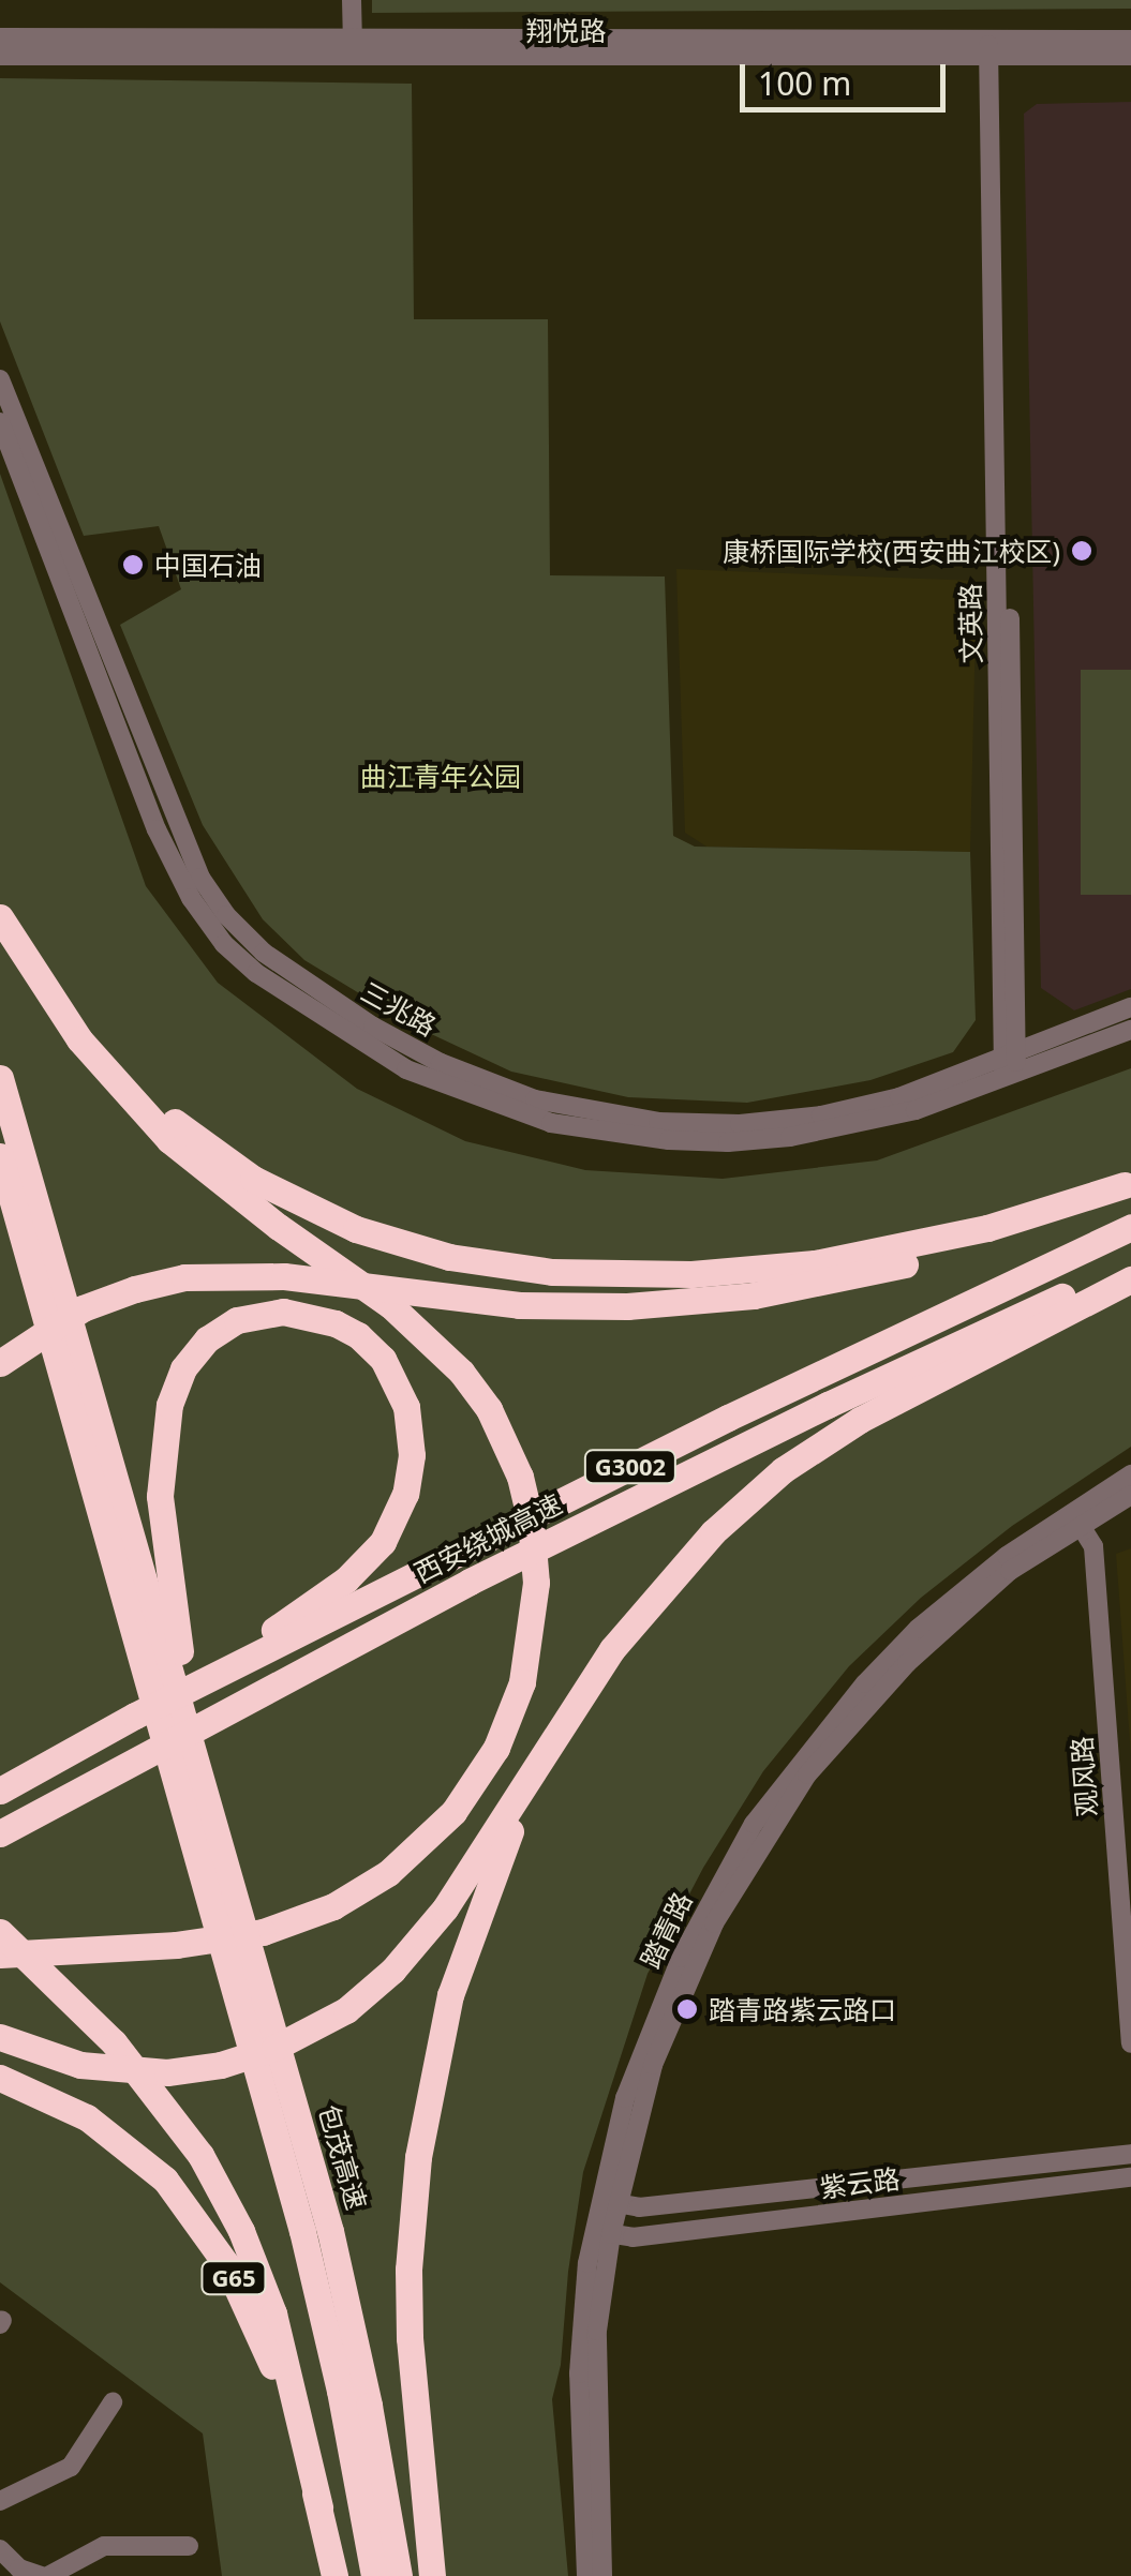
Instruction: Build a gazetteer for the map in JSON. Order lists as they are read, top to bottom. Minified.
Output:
{"streets":{"highway":["G3002","西安绕城高速","包茂高速","G65"],"street":["翔悦路","文英路","三兆路","观风路","踏青路","紫云路"]},"crossings":[["翔悦路","文英路"],["文英路","三兆路"],["观风路","踏青路"],["踏青路","紫云路"]],"parks":["曲江青年公园"],"places":["康桥国际学校(西安曲江校区)","中国石油","踏青路紫云路口"],"scale_bar":"100 m"}
